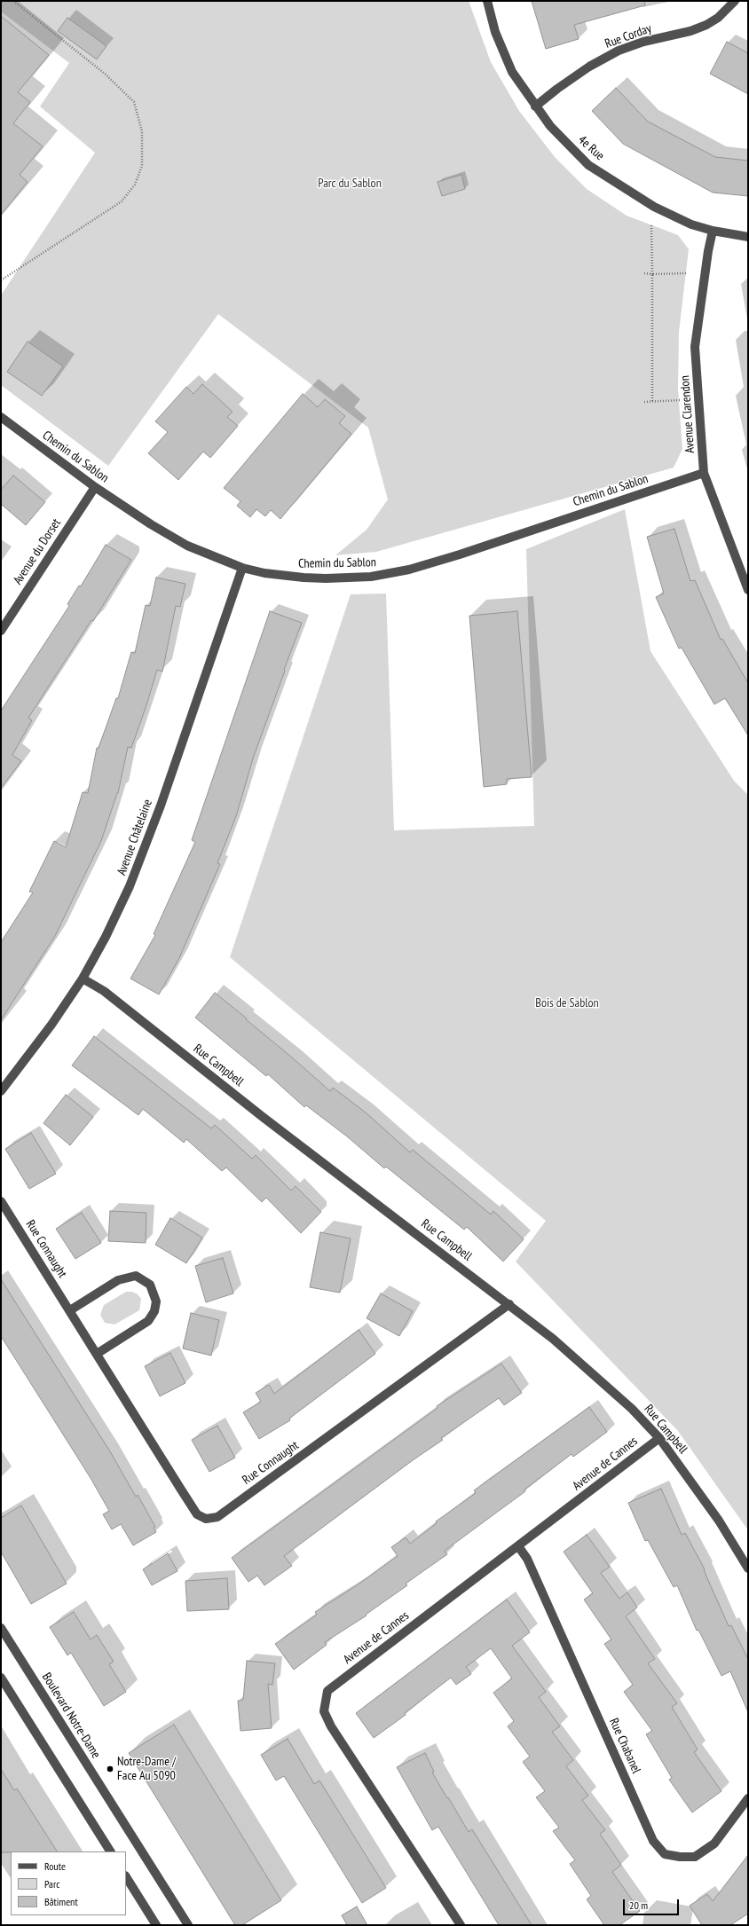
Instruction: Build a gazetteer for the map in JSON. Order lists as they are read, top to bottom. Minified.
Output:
{"streets":{"street":["Rue Corday","4e Rue","Avenue Clarendon","Chemin du Sablon","Avenue du Dorset","Avenue Châtelaine","Rue Campbell","Rue Connaught","Avenue de Cannes","Boulevard Notre-Dame","Rue Chabanel"]},"crossings":[["Rue Corday","4e Rue"],["4e Rue","Avenue Clarendon"],["Avenue Clarendon","Chemin du Sablon"],["Chemin du Sablon","Avenue du Dorset"],["Chemin du Sablon","Avenue Châtelaine"],["Avenue Châtelaine","Rue Campbell"],["Rue Campbell","Rue Connaught"],["Rue Campbell","Avenue de Cannes"],["Avenue de Cannes","Rue Chabanel"]],"parks":["Parc du Sablon","Bois de Sablon"],"places":["Notre-Dame / Face Au 5090"],"legend":["Route","Parc","Bâtiment"],"scale_bar":"20 m"}
